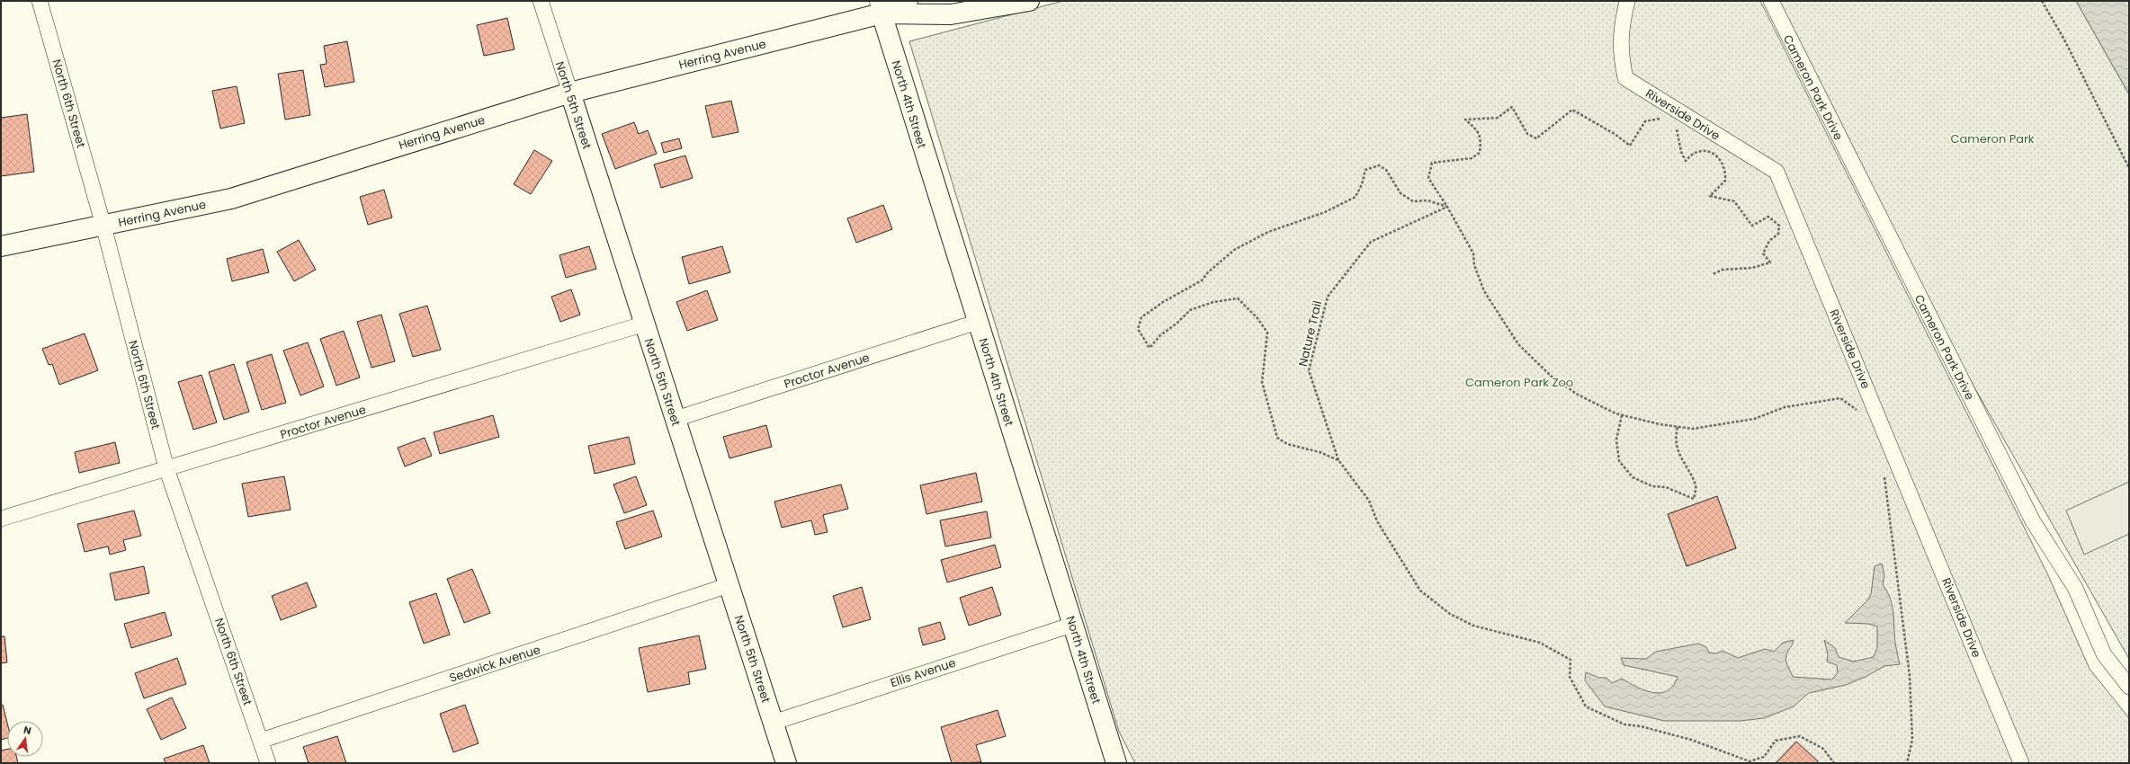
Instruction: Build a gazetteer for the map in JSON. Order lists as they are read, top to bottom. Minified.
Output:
{"streets":{"main road":["Herring Avenue","North 4th Street","North 5th Street"],"street":["Cameron Park Drive","North 6th Street","Riverside Drive","Proctor Avenue","Sedwick Avenue","Ellis Avenue"],"path":["Nature Trail"]},"crossings":[["Herring Avenue","North 6th Street"],["Herring Avenue","North 4th Street"],["Herring Avenue","North 5th Street"],["North 6th Street","Proctor Avenue"],["North 6th Street","Sedwick Avenue"],["North 4th Street","Proctor Avenue"],["North 4th Street","Ellis Avenue"],["North 5th Street","Proctor Avenue"],["North 5th Street","Sedwick Avenue"],["North 5th Street","Ellis Avenue"]],"parks":["Cameron Park","Cameron Park Zoo"],"north":"top"}
